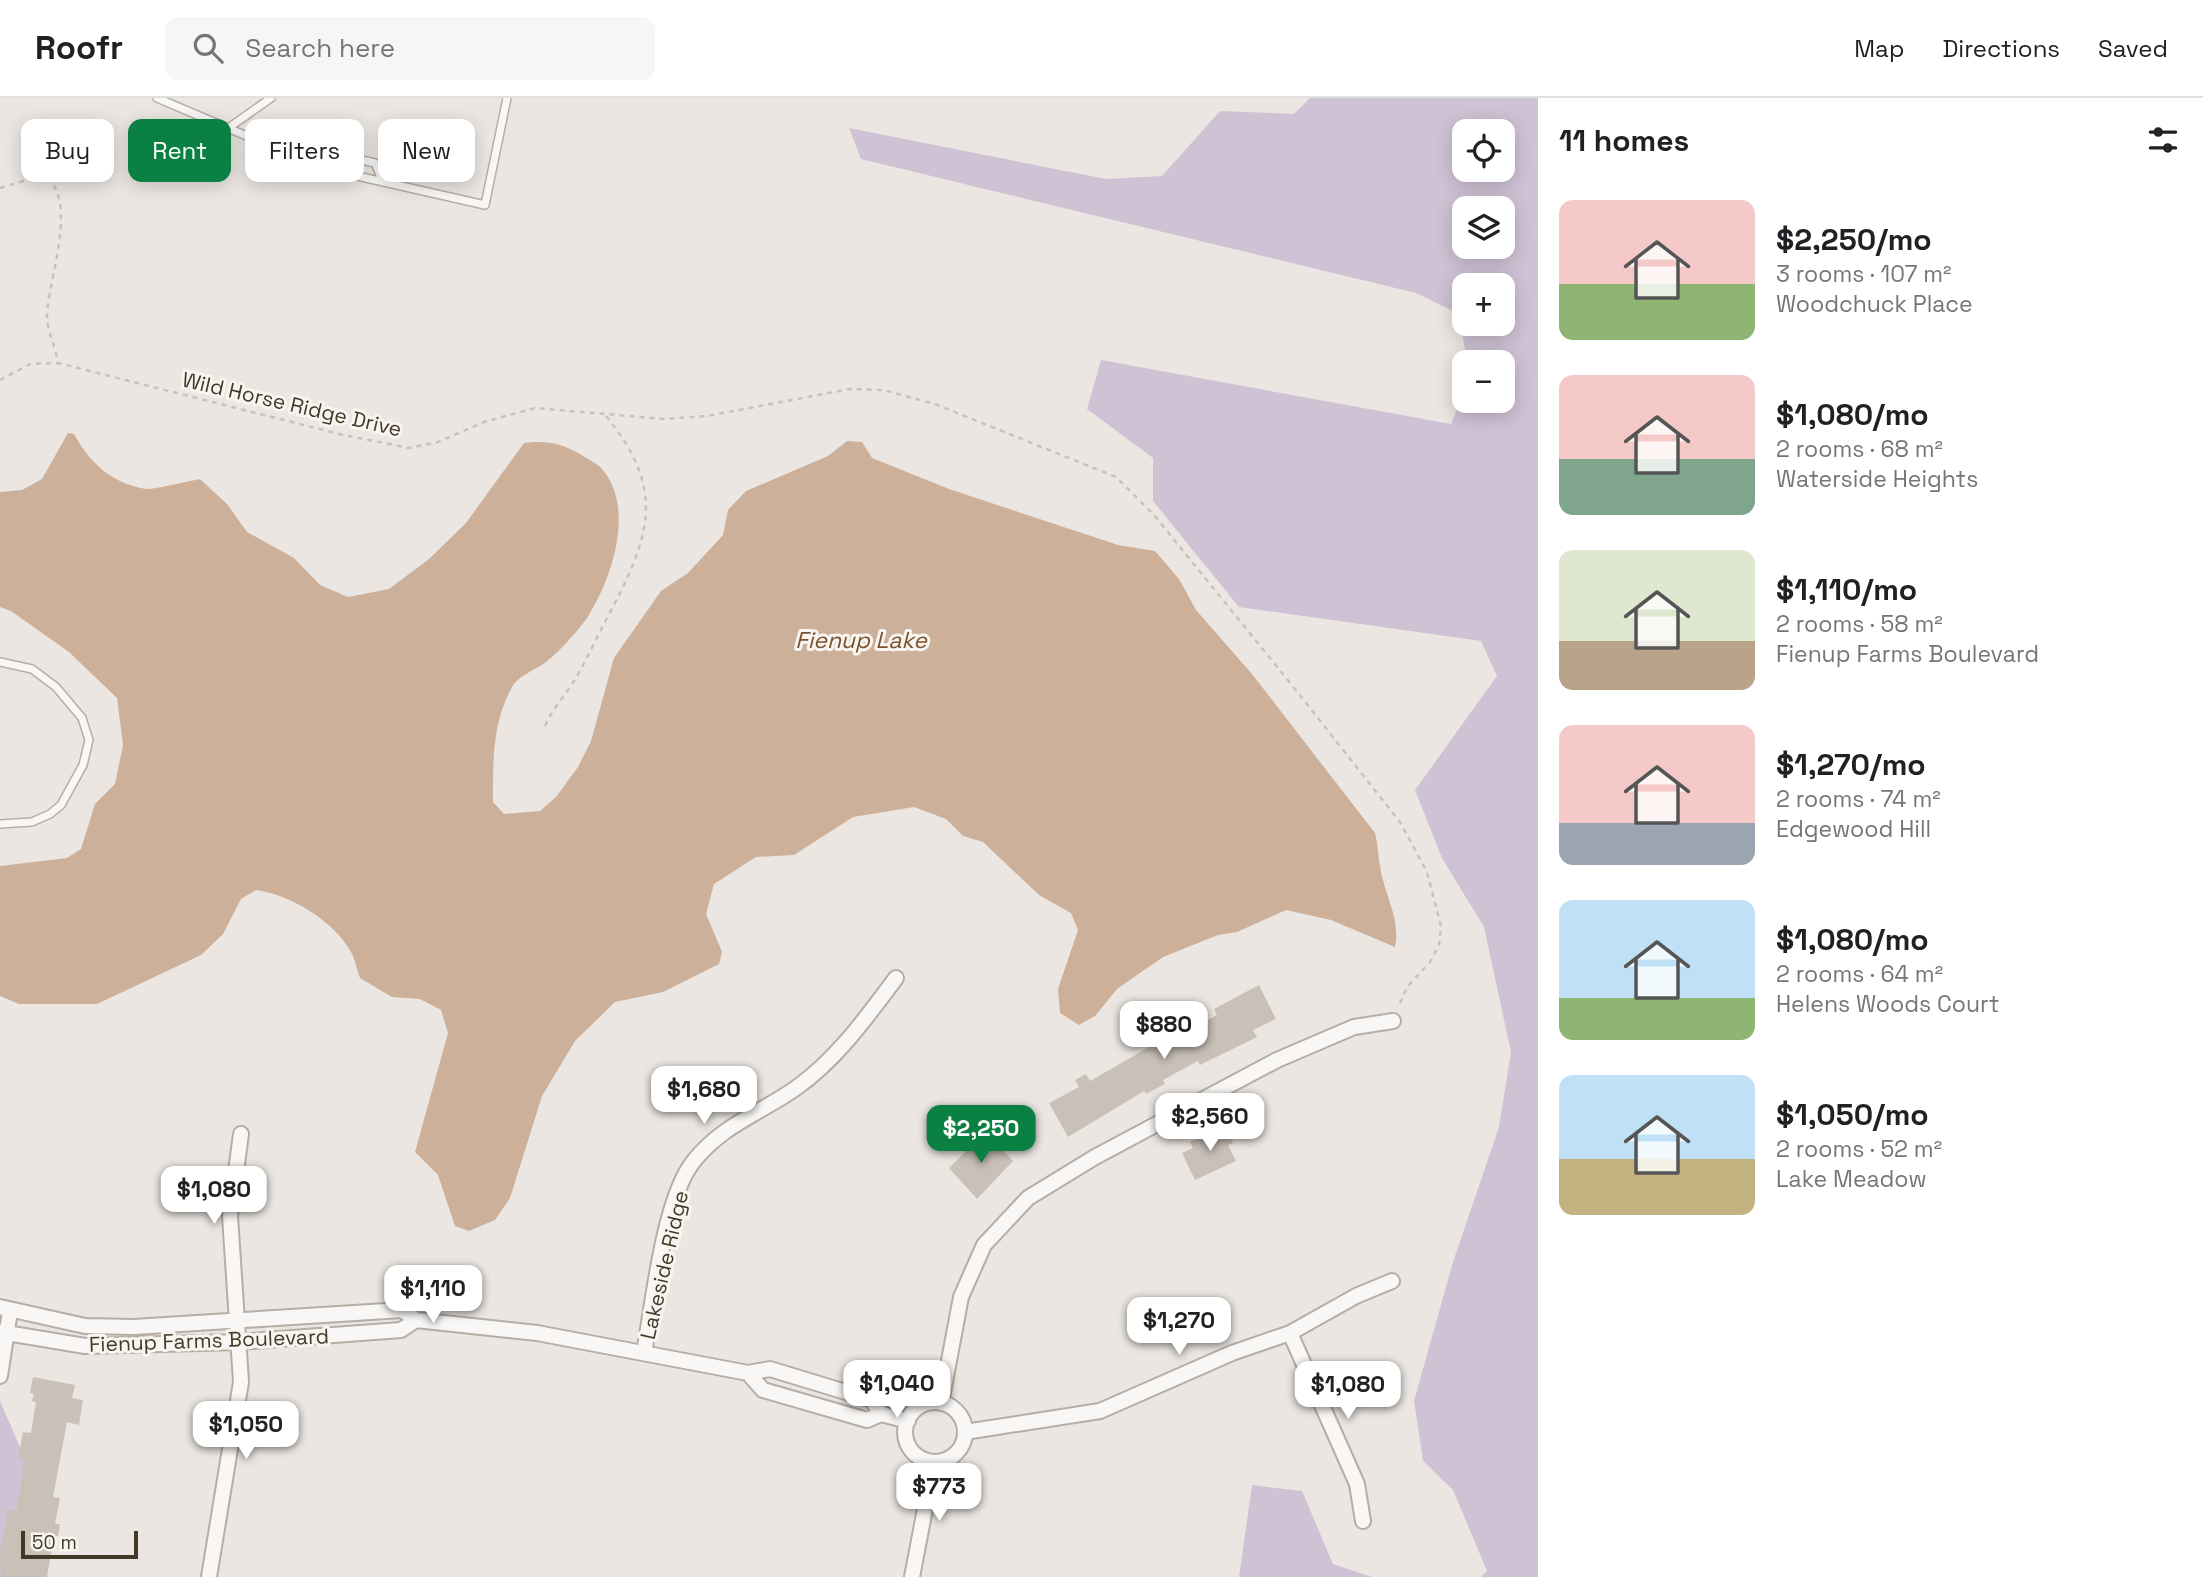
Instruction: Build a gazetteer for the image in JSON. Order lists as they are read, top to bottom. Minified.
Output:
{"streets":{"street":["Lakeside Ridge","Fienup Farms Boulevard"],"path":["Wild Horse Ridge Drive"]},"crossings":[["Lakeside Ridge","Fienup Farms Boulevard"]],"water":["Fienup Lake"],"scale_bar":"50 m","page":{"header":"Roofr","search":"Search here","nav":["Map","Directions","Saved"],"heading":"11 homes","map_buttons":["+","−"],"chip":["Buy","Rent","Filters","New"],"list":[{"name":"$2,250/mo","note":"3 rooms · 107 m² · Woodchuck Place"},{"name":"$1,080/mo","note":"2 rooms · 68 m² · Waterside Heights"},{"name":"$1,110/mo","note":"2 rooms · 58 m² · Fienup Farms Boulevard"},{"name":"$1,270/mo","note":"2 rooms · 74 m² · Edgewood Hill"},{"name":"$1,080/mo","note":"2 rooms · 64 m² · Helens Woods Court"},{"name":"$1,050/mo","note":"2 rooms · 52 m² · Lake Meadow"}],"price":["$880","$1,680","$2,560","$2,250","$1,080","$1,110","$1,270","$1,040","$1,080","$1,050","$773"],"scale":"50 m"}}
